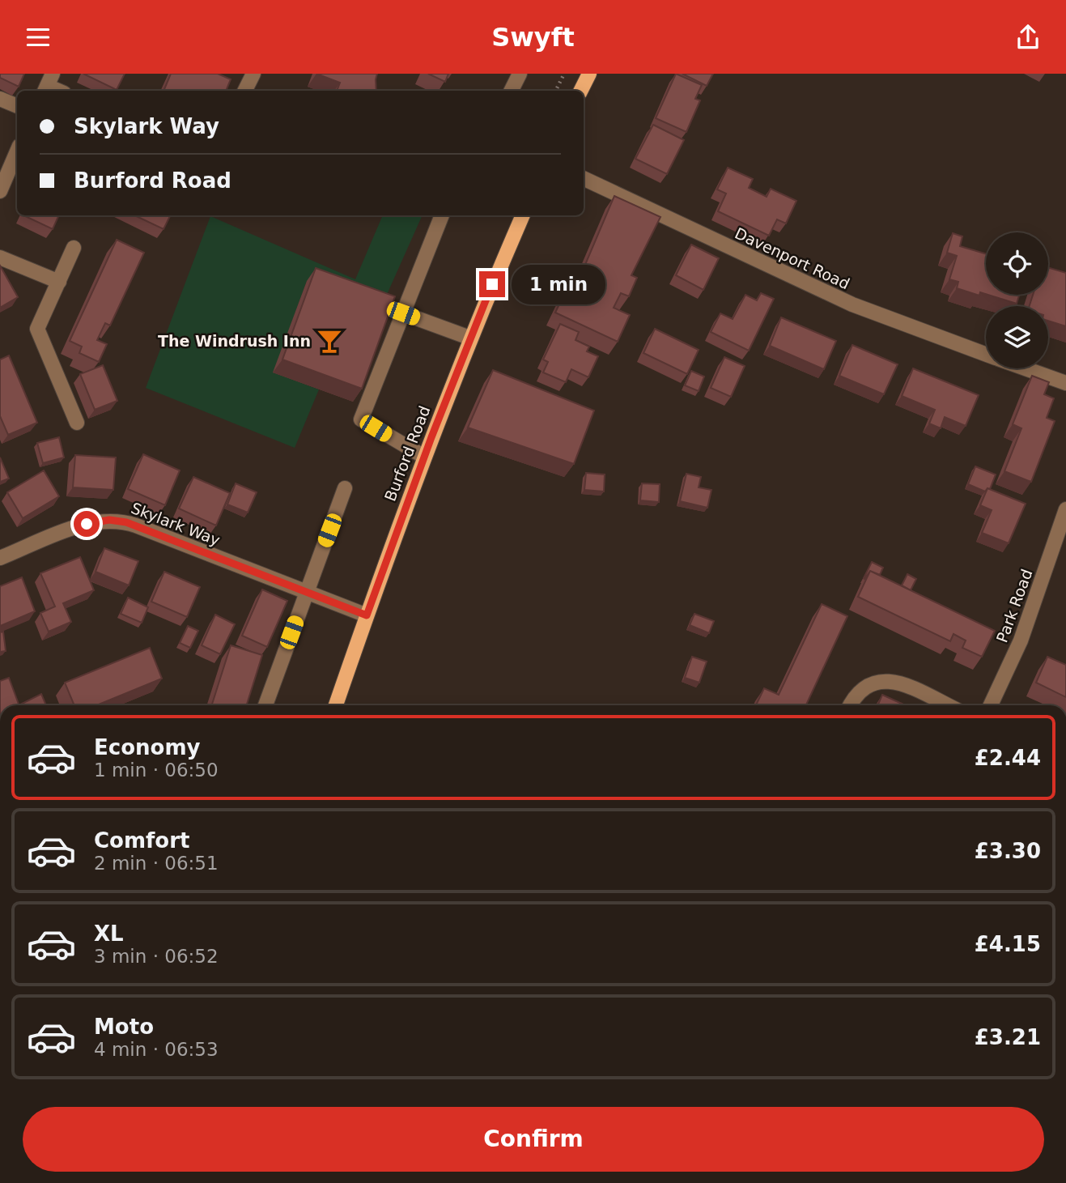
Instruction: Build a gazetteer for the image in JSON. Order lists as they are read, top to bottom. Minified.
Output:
{"streets":{"main road":["Burford Road"],"street":["Davenport Road","Skylark Way","Park Road"]},"crossings":[["Burford Road","Skylark Way"]],"places":{"bar":["The Windrush Inn"]},"page":{"header":"Swyft","banner":["Skylark Way","Burford Road"],"bubble":"1 min","list":[{"name":"Economy","note":"1 min · 06:50","value":"£2.44"},{"name":"Comfort","note":"2 min · 06:51","value":"£3.30"},{"name":"XL","note":"3 min · 06:52","value":"£4.15"},{"name":"Moto","note":"4 min · 06:53","value":"£3.21"}],"buttons":"Confirm"}}
